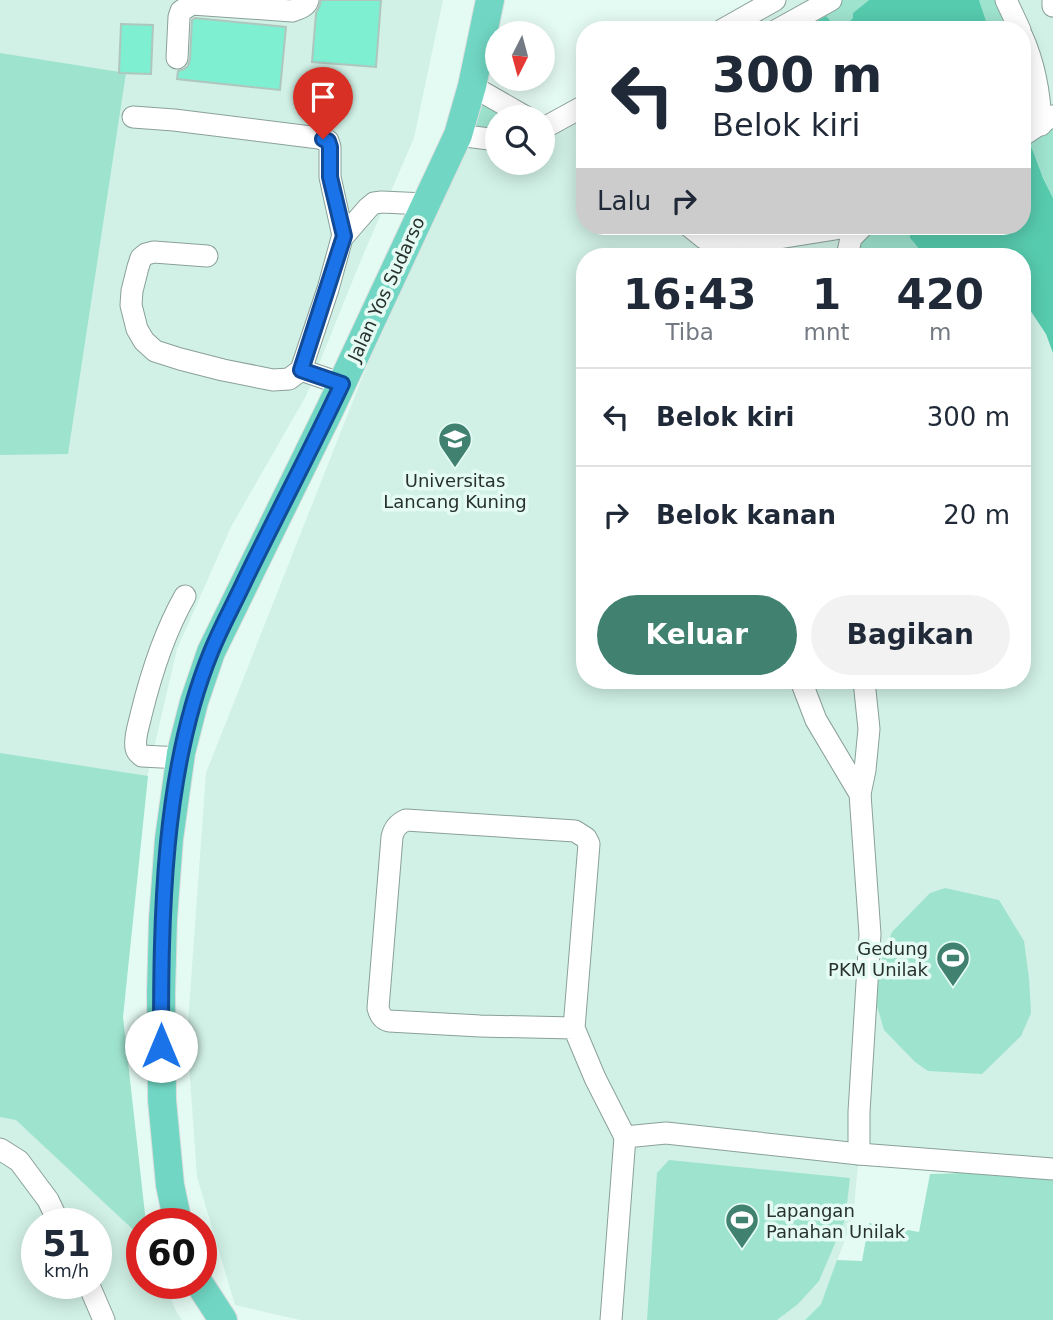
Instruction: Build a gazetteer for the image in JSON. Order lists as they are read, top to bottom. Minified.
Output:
{"streets":{"main road":["Jalan Yos Sudarso"]},"places":{"school or university":["Universitas Lancang Kuning"],"sports":["Gedung PKM Unilak","Lapangan Panahan Unilak"]},"north":"bottom","page":{"turn":["300 m","Belok kiri"],"then":"Lalu","eta":["16:43","Tiba","1","mnt","420","m"],"list":[{"name":"Belok kiri","value":"300 m"},{"name":"Belok kanan","value":"20 m"}],"buttons":["Keluar","Bagikan"],"speed":"51 km/h","limit":"60"}}
